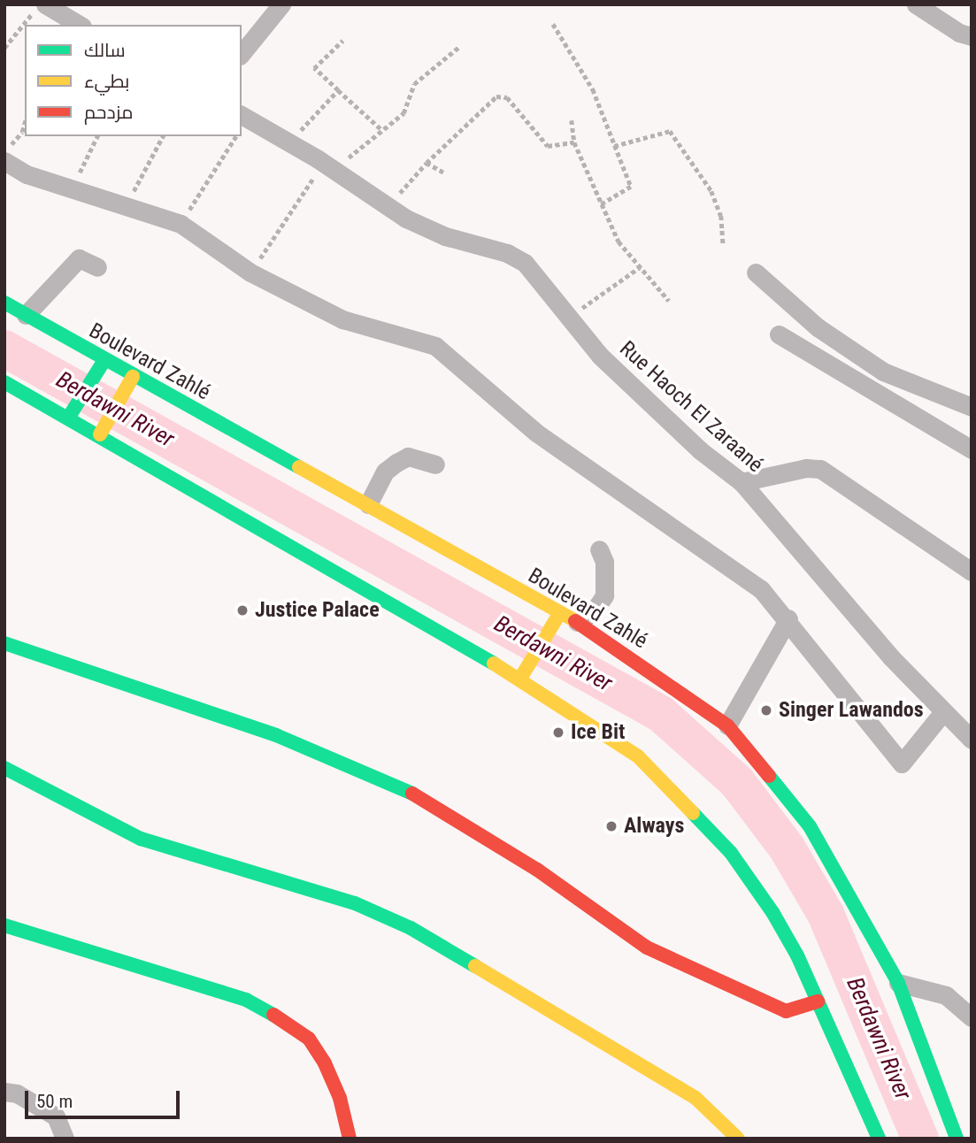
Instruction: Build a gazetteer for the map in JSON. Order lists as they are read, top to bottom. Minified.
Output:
{"streets":{"main road":["Boulevard Zahlé"],"street":["Rue Haoch El Zaraané"]},"water":["Berdawni River"],"places":["Justice Palace","Singer Lawandos","Ice Bit","Always"],"legend":["سالك","بطيء","مزدحم"],"scale_bar":"50 m"}
